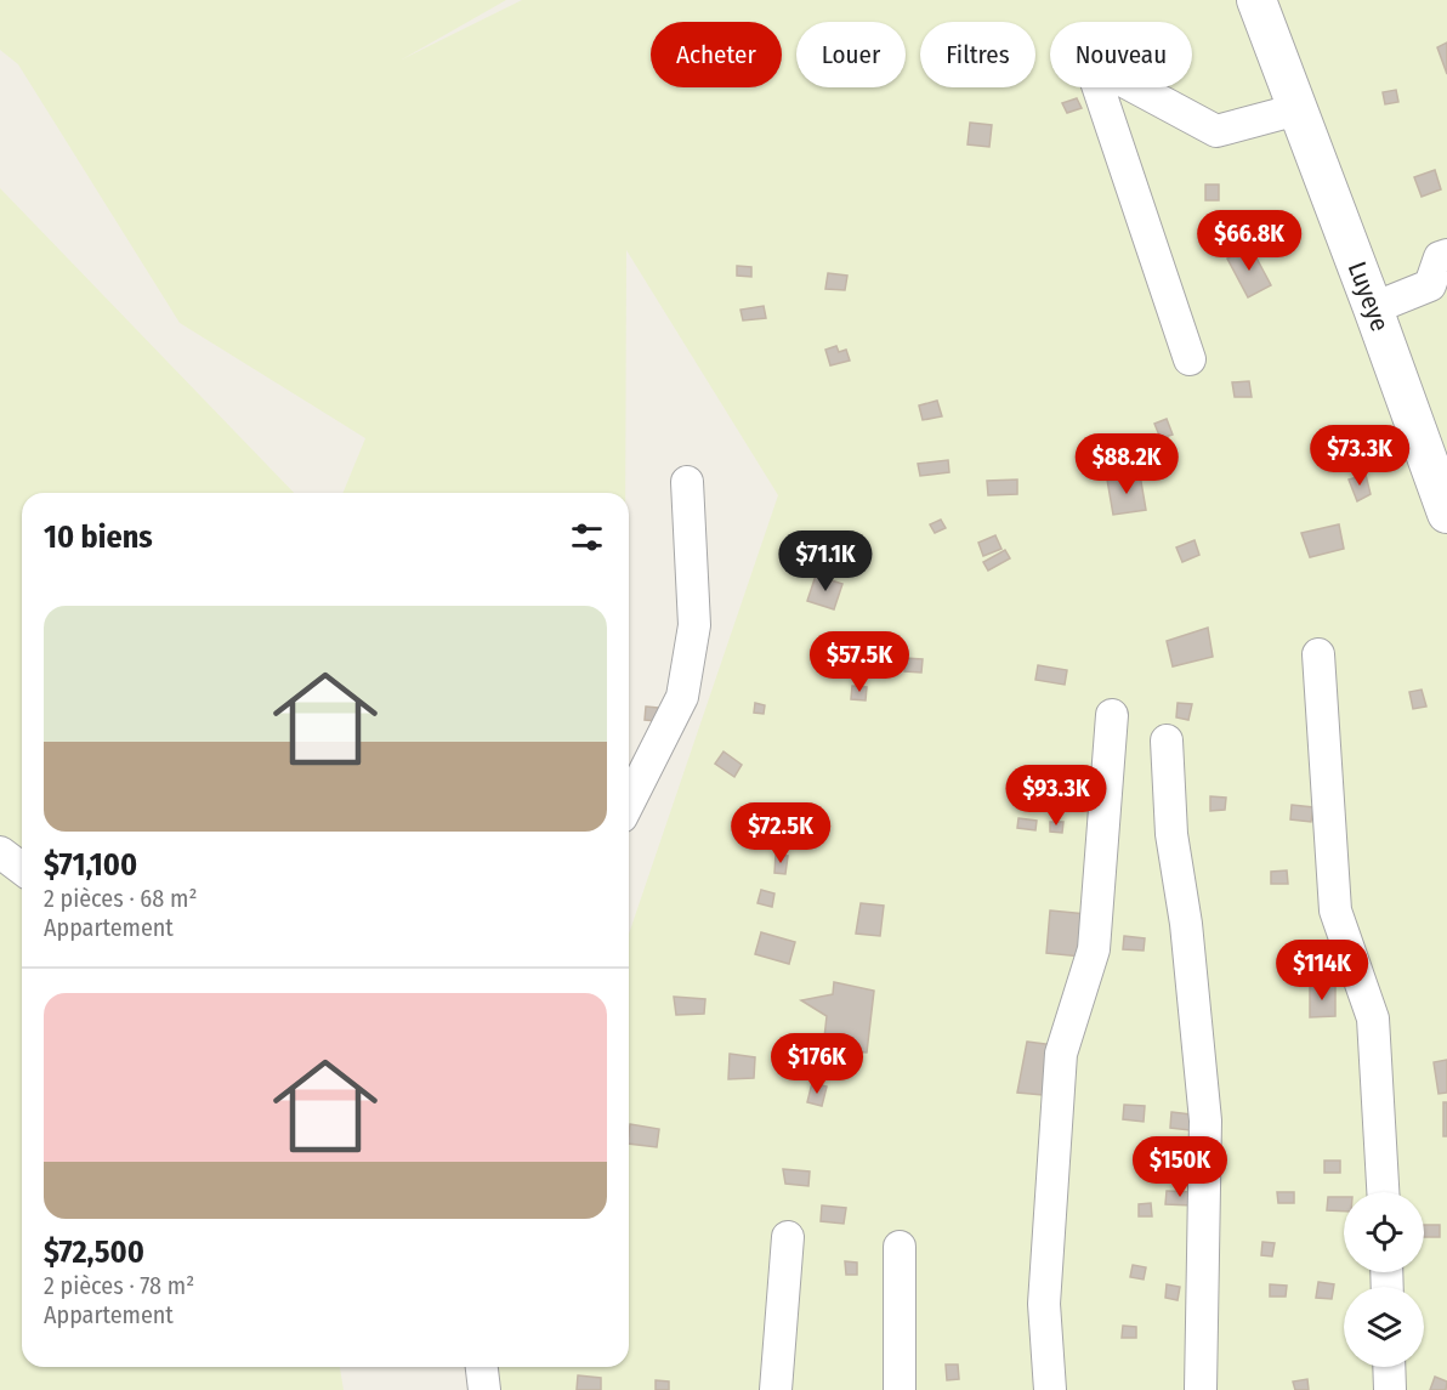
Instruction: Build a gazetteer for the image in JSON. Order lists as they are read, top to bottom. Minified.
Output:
{"streets":{"street":["Luyeye"]},"page":{"chip":["Acheter","Louer","Filtres","Nouveau"],"price":["$66.8K","$73.3K","$88.2K","$71.1K","$57.5K","$93.3K","$72.5K","$114K","$176K","$150K"],"heading":"10 biens","list":[{"name":"$71,100","note":"2 pièces · 68 m² · Appartement"},{"name":"$72,500","note":"2 pièces · 78 m² · Appartement"}]}}
